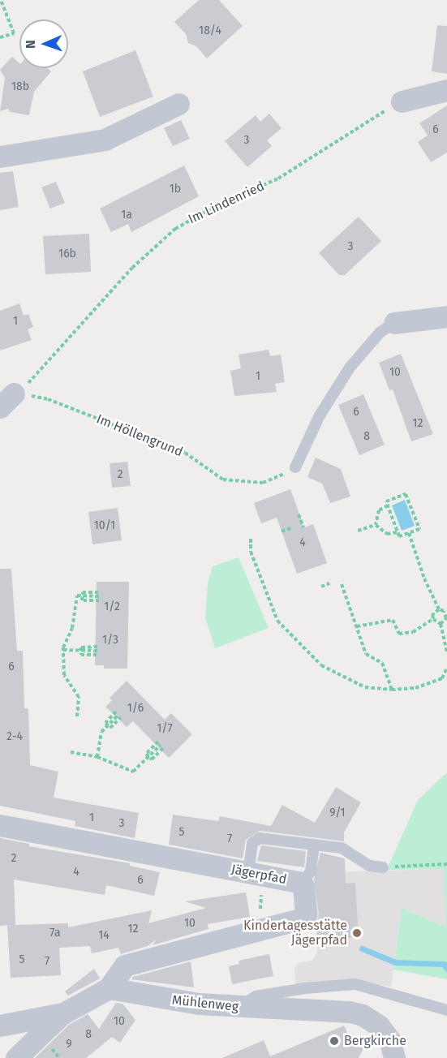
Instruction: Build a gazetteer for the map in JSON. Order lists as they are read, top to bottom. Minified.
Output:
{"streets":{"street":["Jägerpfad","Mühlenweg"],"path":["Im Lindenried","Im Höllengrund"]},"crossings":[["Im Lindenried","Im Höllengrund"],["Jägerpfad","Mühlenweg"]],"places":["Kindertagesstätte Jägerpfad","Bergkirche"],"house_numbers":["18/4","18b","6","3","1b","1a","3","16b","1","10","1","6","12","8","2","10/1","4","1/2","1/3","6","1/6","1/7","2-4","9/1","1","3","5","7","2","4","6","10","12","7a","14","5","7","10","8","9"],"north":"left"}
